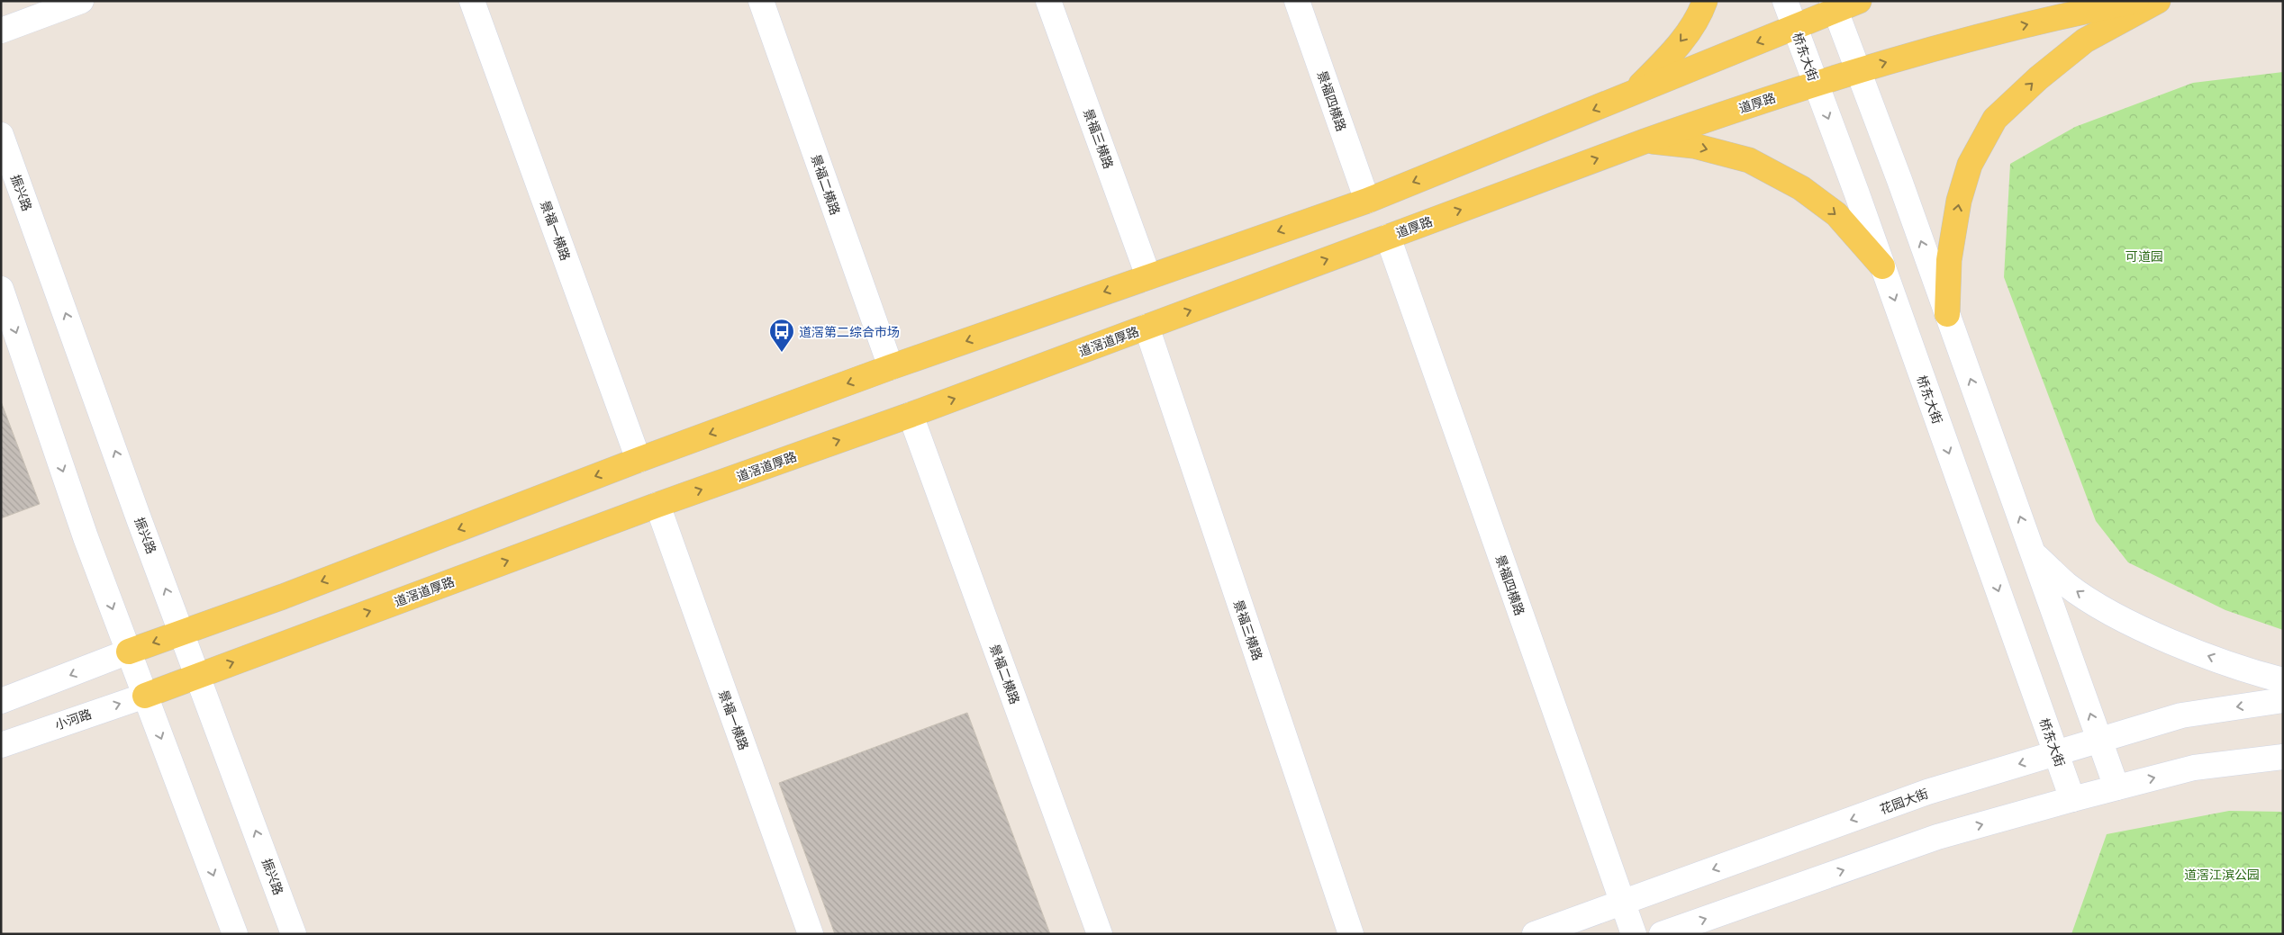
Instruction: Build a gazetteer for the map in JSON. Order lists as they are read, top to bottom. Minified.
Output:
{"streets":{"main road":["道厚路","道滘道厚路"],"street":["桥东大街","景福四横路","景福三横路","景福二横路","振兴路","景福一横路","小河路","花园大街"]},"crossings":[["桥东大街","道厚路"],["桥东大街","花园大街"],["景福四横路","道厚路"],["景福四横路","道滘道厚路"],["景福四横路","花园大街"],["道厚路","道滘道厚路"],["景福三横路","道滘道厚路"],["景福二横路","道滘道厚路"],["振兴路","道滘道厚路"],["景福一横路","道滘道厚路"],["道滘道厚路","小河路"]],"parks":["可道园","道滘江滨公园"],"places":{"bus stop":["道滘第二综合市场"]}}
